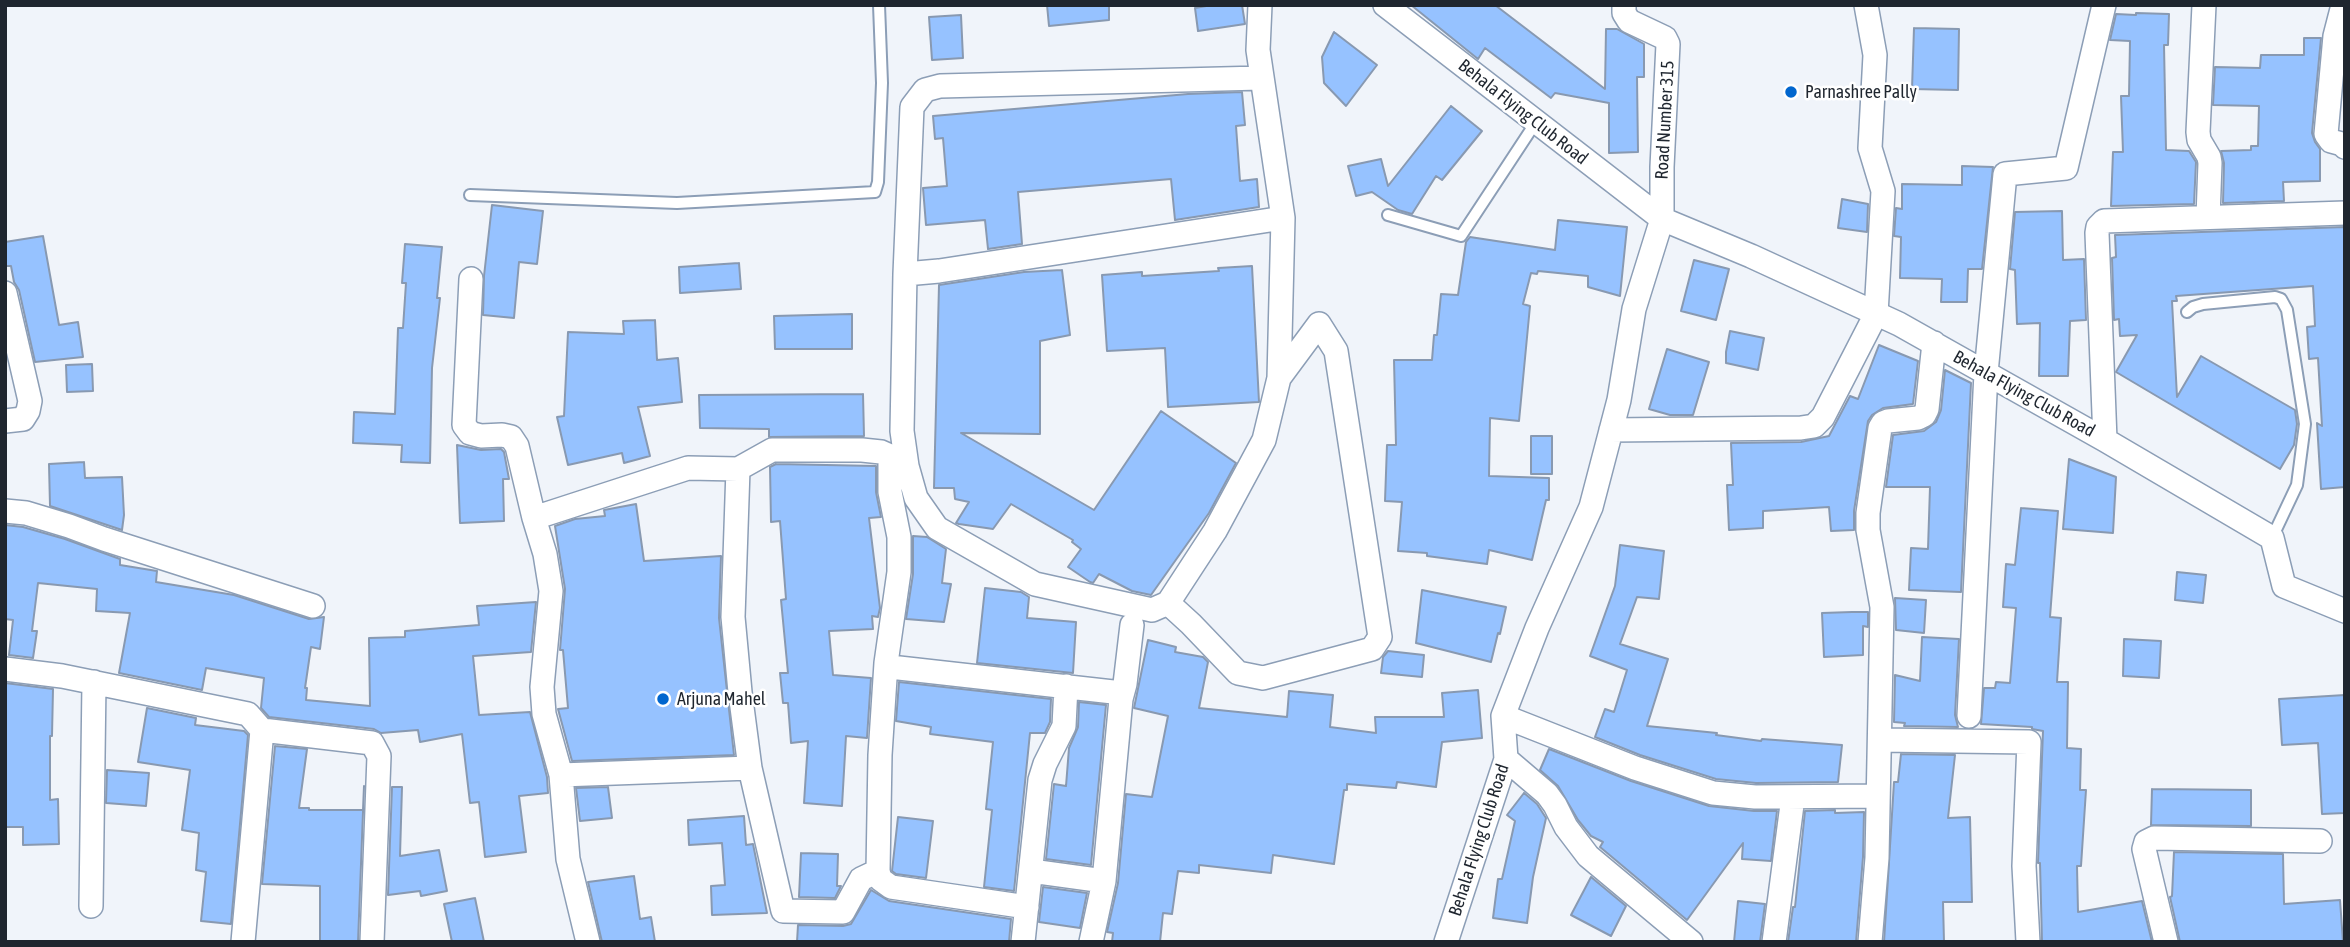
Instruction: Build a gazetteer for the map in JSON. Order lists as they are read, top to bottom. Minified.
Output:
{"streets":{"street":["Behala Flying Club Road","Road Number 315"]},"crossings":[["Behala Flying Club Road","Road Number 315"]],"places":["Parnashree Pally","Arjuna Mahel"]}
